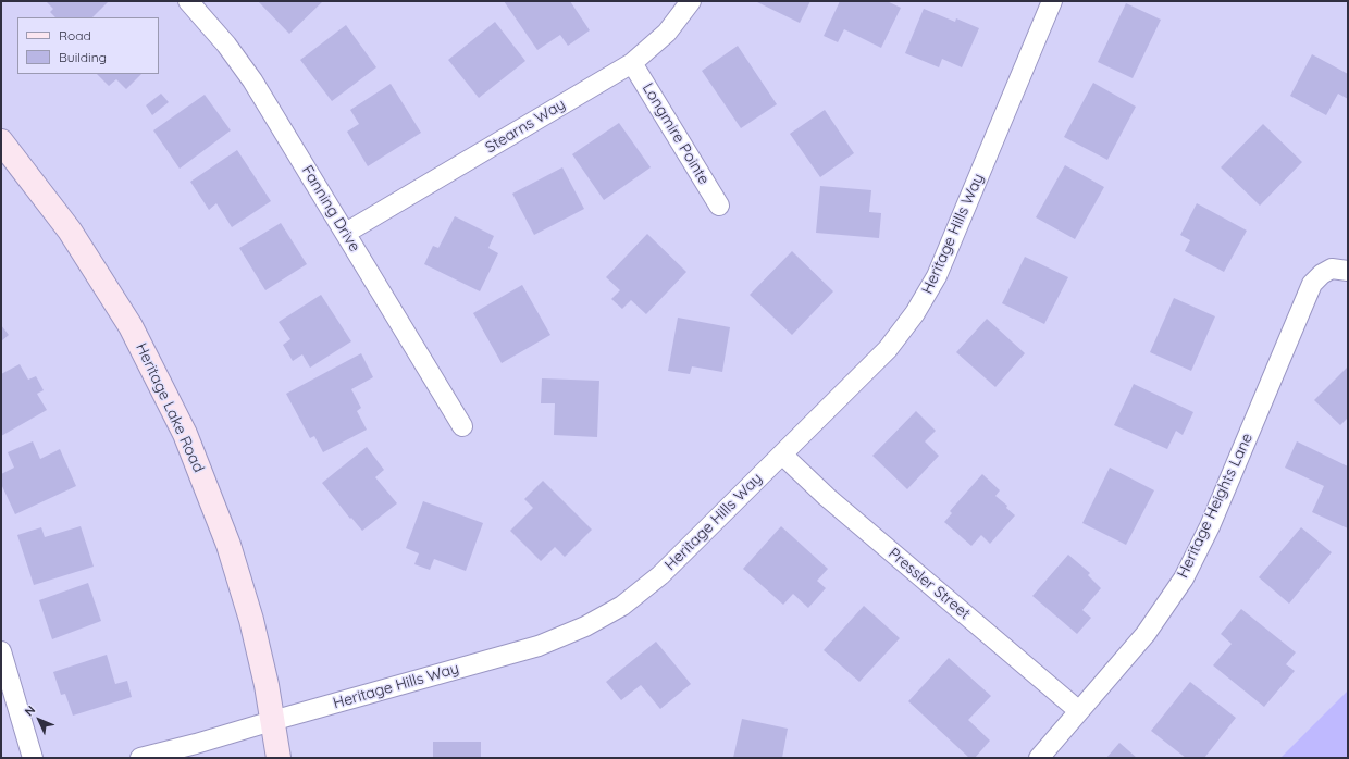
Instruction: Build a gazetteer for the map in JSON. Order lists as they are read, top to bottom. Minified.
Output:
{"streets":{"main road":["Heritage Lake Road"],"street":["Stearns Way","Longmire Pointe","Fanning Drive","Heritage Hills Way","Heritage Heights Lane","Pressler Street"]},"crossings":[["Stearns Way","Longmire Pointe"],["Stearns Way","Fanning Drive"],["Heritage Hills Way","Heritage Lake Road"],["Heritage Hills Way","Pressler Street"],["Heritage Heights Lane","Pressler Street"]],"legend":["Road","Building"],"north":"top left"}
